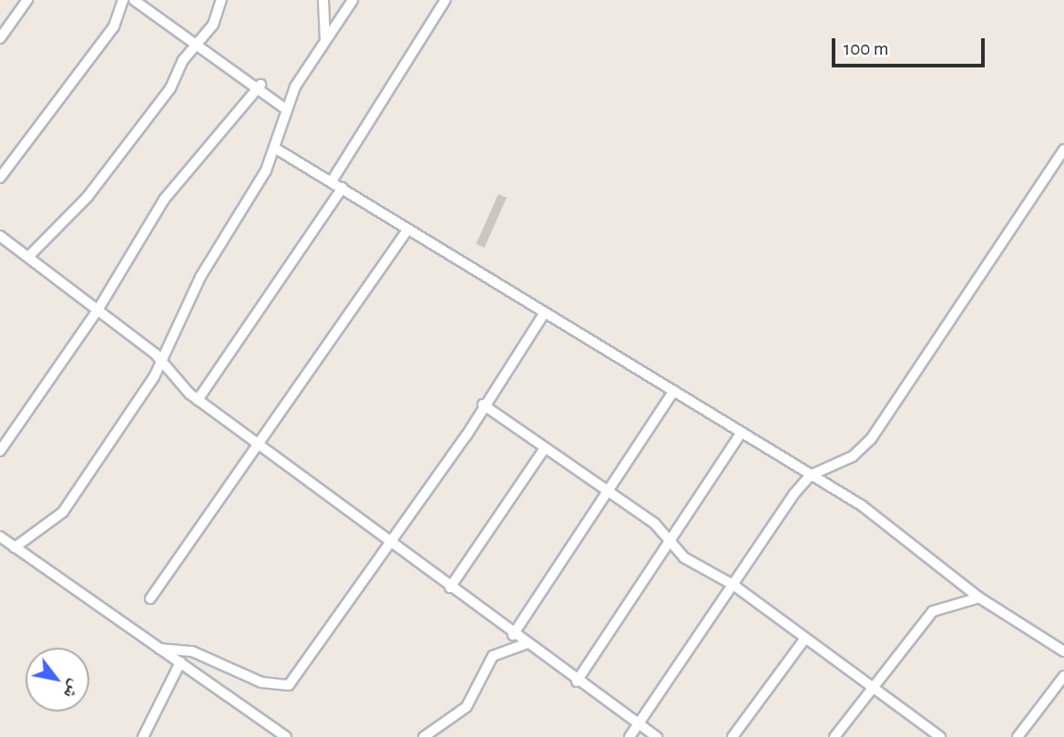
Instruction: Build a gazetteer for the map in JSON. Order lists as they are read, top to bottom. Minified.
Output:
{"scale_bar":"100 m","north":"bottom right"}
